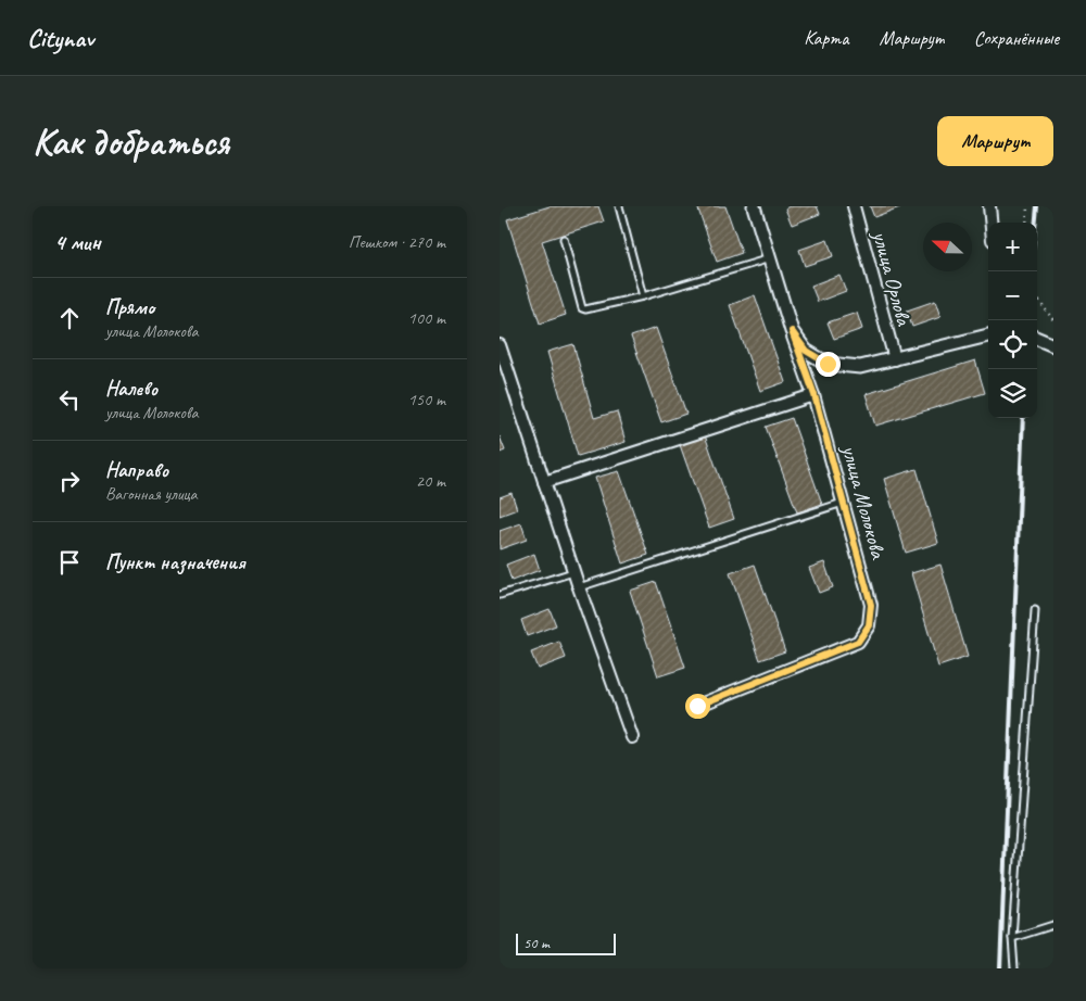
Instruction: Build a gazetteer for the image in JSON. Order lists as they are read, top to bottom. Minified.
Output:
{"streets":{"street":["улица Орлова","улица Молокова"]},"scale_bar":"50 m","north":"left","page":{"header":"Citynav","nav":["Карта","Маршрут","Сохранённые"],"buttons":"Маршрут","title":"Как добраться","heading":["4 мин","Пешком · 270 m"],"map_buttons":["+","−"],"list":[["Прямо","улица Молокова","100 m"],["Налево","улица Молокова","150 m"],["Направо","Вагонная улица","20 m"],"Пункт назначения"],"scale":"50 m"}}
